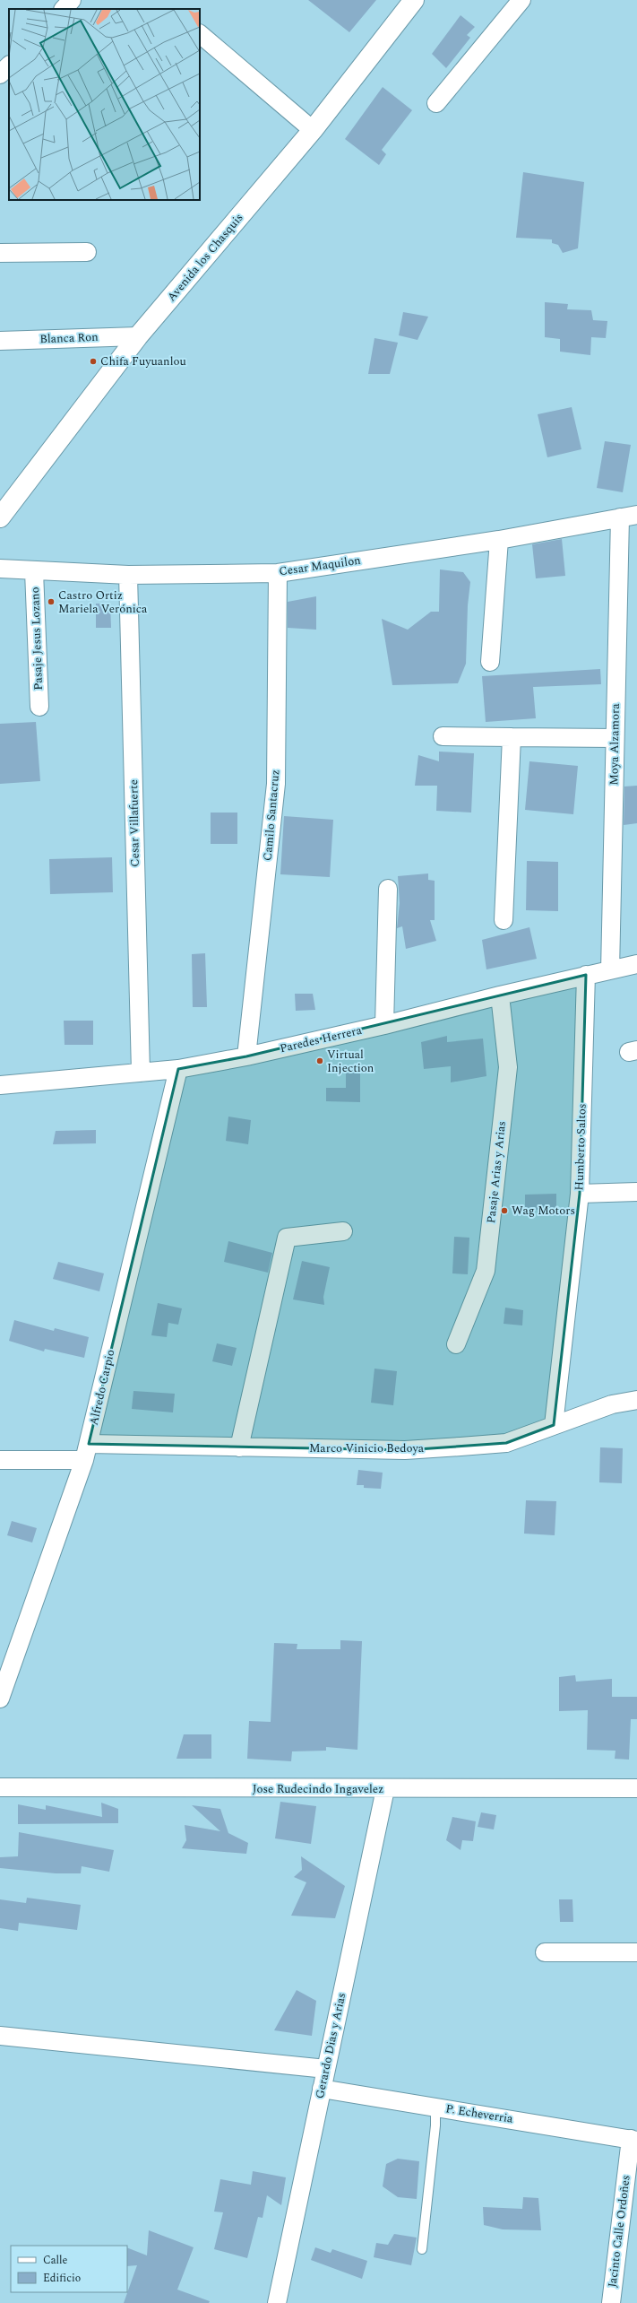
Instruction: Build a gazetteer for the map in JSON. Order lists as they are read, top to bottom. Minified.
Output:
{"streets":{"street":["Avenida los Chasquis","Blanca Ron","Cesar Maquilon","Pasaje Jesus Lozano","Moya Alzamora","Camilo Santacruz","Cesar Villafuerte","Paredes Herrera","Humberto Saltos","Pasaje Arias y Arias","Alfredo Carpio","Marco Vinicio Bedoya","Jose Rudecindo Ingavelez","Gerardo Dias y Arias","P. Echeverria","Jacinto Calle Ordoñes"]},"crossings":[["Avenida los Chasquis","Blanca Ron"],["Cesar Maquilon","Pasaje Jesus Lozano"],["Cesar Maquilon","Moya Alzamora"],["Cesar Maquilon","Camilo Santacruz"],["Cesar Maquilon","Cesar Villafuerte"],["Moya Alzamora","Paredes Herrera"],["Camilo Santacruz","Paredes Herrera"],["Cesar Villafuerte","Paredes Herrera"],["Paredes Herrera","Humberto Saltos"],["Paredes Herrera","Pasaje Arias y Arias"],["Paredes Herrera","Alfredo Carpio"],["Humberto Saltos","Marco Vinicio Bedoya"],["Alfredo Carpio","Marco Vinicio Bedoya"],["Jose Rudecindo Ingavelez","Gerardo Dias y Arias"],["Gerardo Dias y Arias","P. Echeverria"],["P. Echeverria","Jacinto Calle Ordoñes"]],"places":["Chifa Fuyuanlou","Castro Ortiz Mariela Verónica","Virtual Injection","Wag Motors"],"legend":["Calle","Edificio"]}
